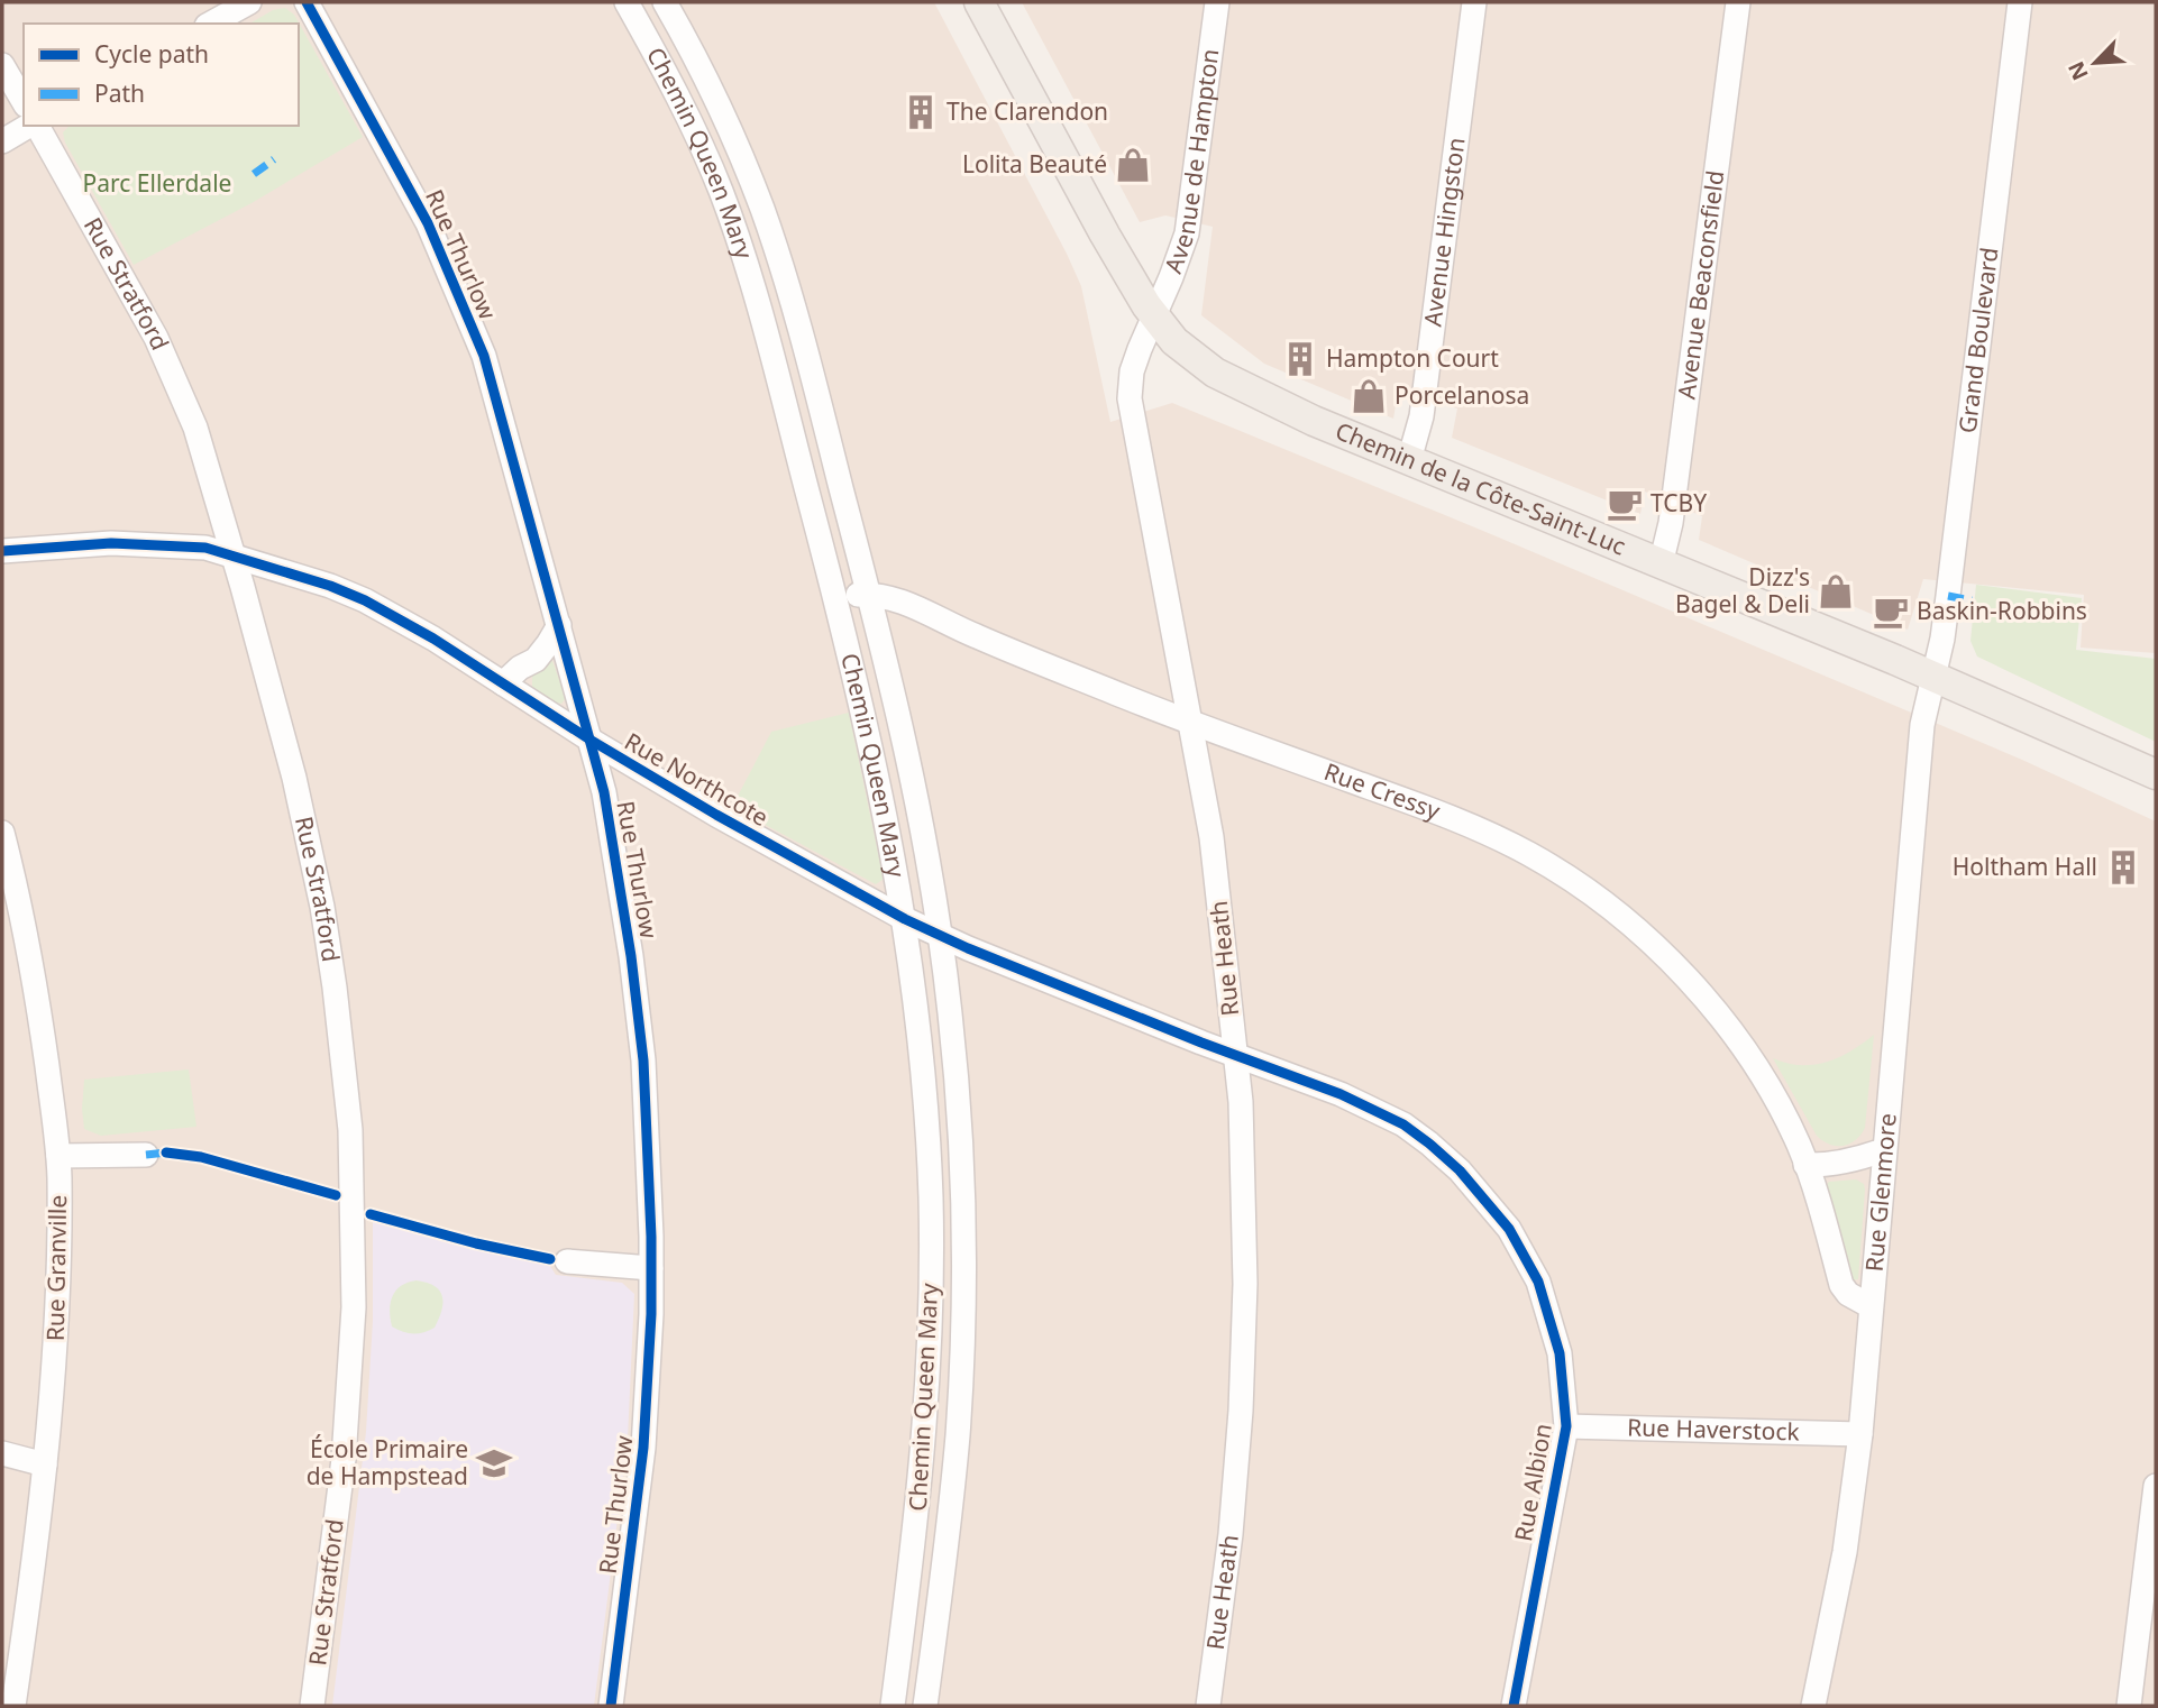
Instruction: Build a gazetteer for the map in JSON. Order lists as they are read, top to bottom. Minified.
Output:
{"streets":{"main road":["Chemin de la Côte-Saint-Luc"],"street":["Chemin Queen Mary","Avenue de Hampton","Avenue Hingston","Rue Thurlow","Avenue Beaconsfield","Rue Stratford","Grand Boulevard","Rue Northcote","Rue Cressy","Rue Heath","Rue Glenmore","Rue Granville","Rue Haverstock","Rue Albion"]},"crossings":[["Chemin Queen Mary","Rue Northcote"],["Chemin Queen Mary","Rue Cressy"],["Avenue de Hampton","Chemin de la Côte-Saint-Luc"],["Avenue de Hampton","Rue Heath"],["Avenue Hingston","Chemin de la Côte-Saint-Luc"],["Rue Thurlow","Rue Northcote"],["Avenue Beaconsfield","Chemin de la Côte-Saint-Luc"],["Rue Stratford","Rue Northcote"],["Grand Boulevard","Chemin de la Côte-Saint-Luc"],["Grand Boulevard","Rue Glenmore"],["Chemin de la Côte-Saint-Luc","Rue Heath"],["Chemin de la Côte-Saint-Luc","Rue Glenmore"],["Rue Northcote","Rue Heath"],["Rue Northcote","Rue Albion"],["Rue Cressy","Rue Heath"],["Rue Cressy","Rue Glenmore"],["Rue Heath","Rue Albion"],["Rue Glenmore","Rue Haverstock"],["Rue Haverstock","Rue Albion"]],"parks":["Parc Ellerdale"],"places":{"building":["The Clarendon","Hampton Court","Holtham Hall"],"shop":["Lolita Beauté","Porcelanosa","Dizz's Bagel & Deli"],"cafe":["TCBY","Baskin-Robbins"],"school or university":["École Primaire de Hampstead"]},"legend":["Cycle path","Path"],"north":"bottom left"}
